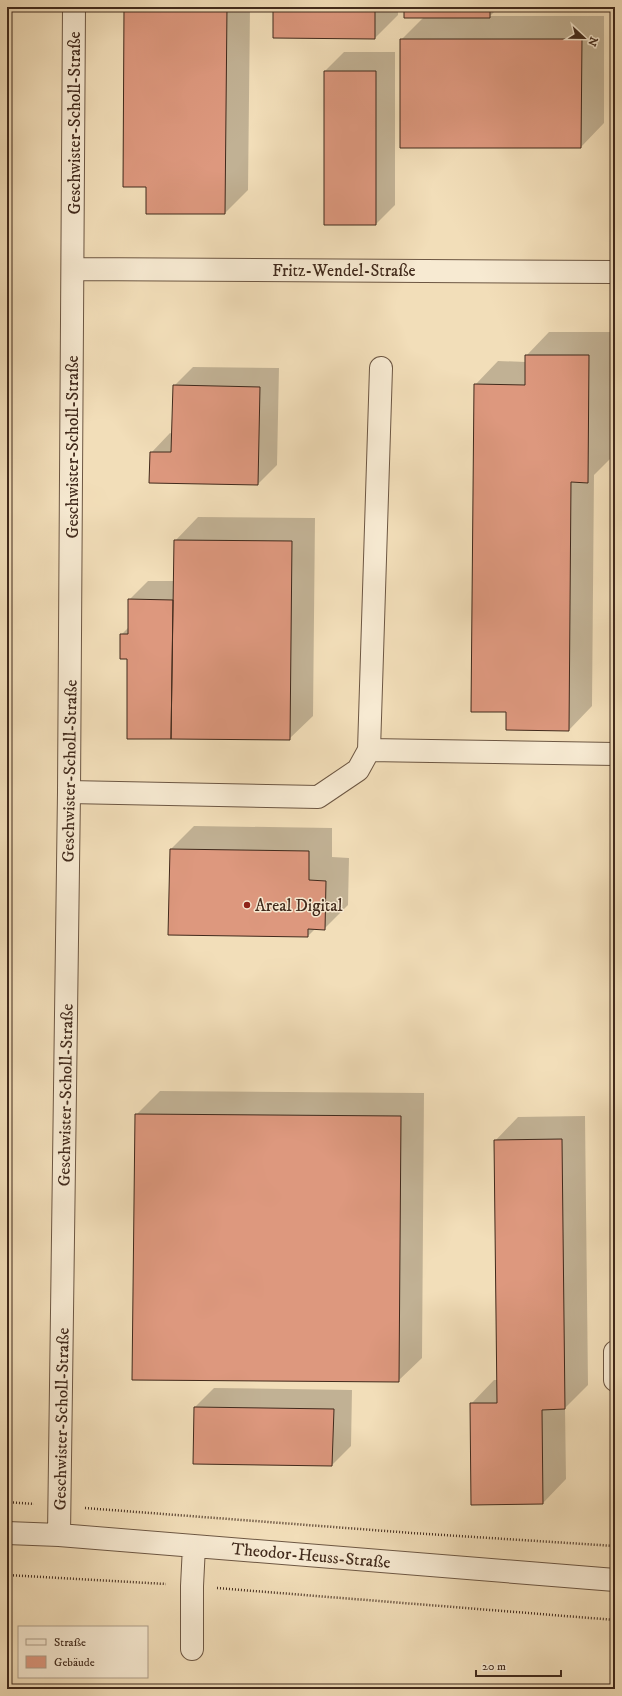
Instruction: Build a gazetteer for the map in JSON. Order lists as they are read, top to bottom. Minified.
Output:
{"streets":{"street":["Geschwister-Scholl-Straße","Fritz-Wendel-Straße","Theodor-Heuss-Straße"]},"crossings":[["Geschwister-Scholl-Straße","Fritz-Wendel-Straße"],["Geschwister-Scholl-Straße","Theodor-Heuss-Straße"]],"places":["Areal Digital"],"legend":["Straße","Gebäude"],"scale_bar":"20 m","north":"right"}
